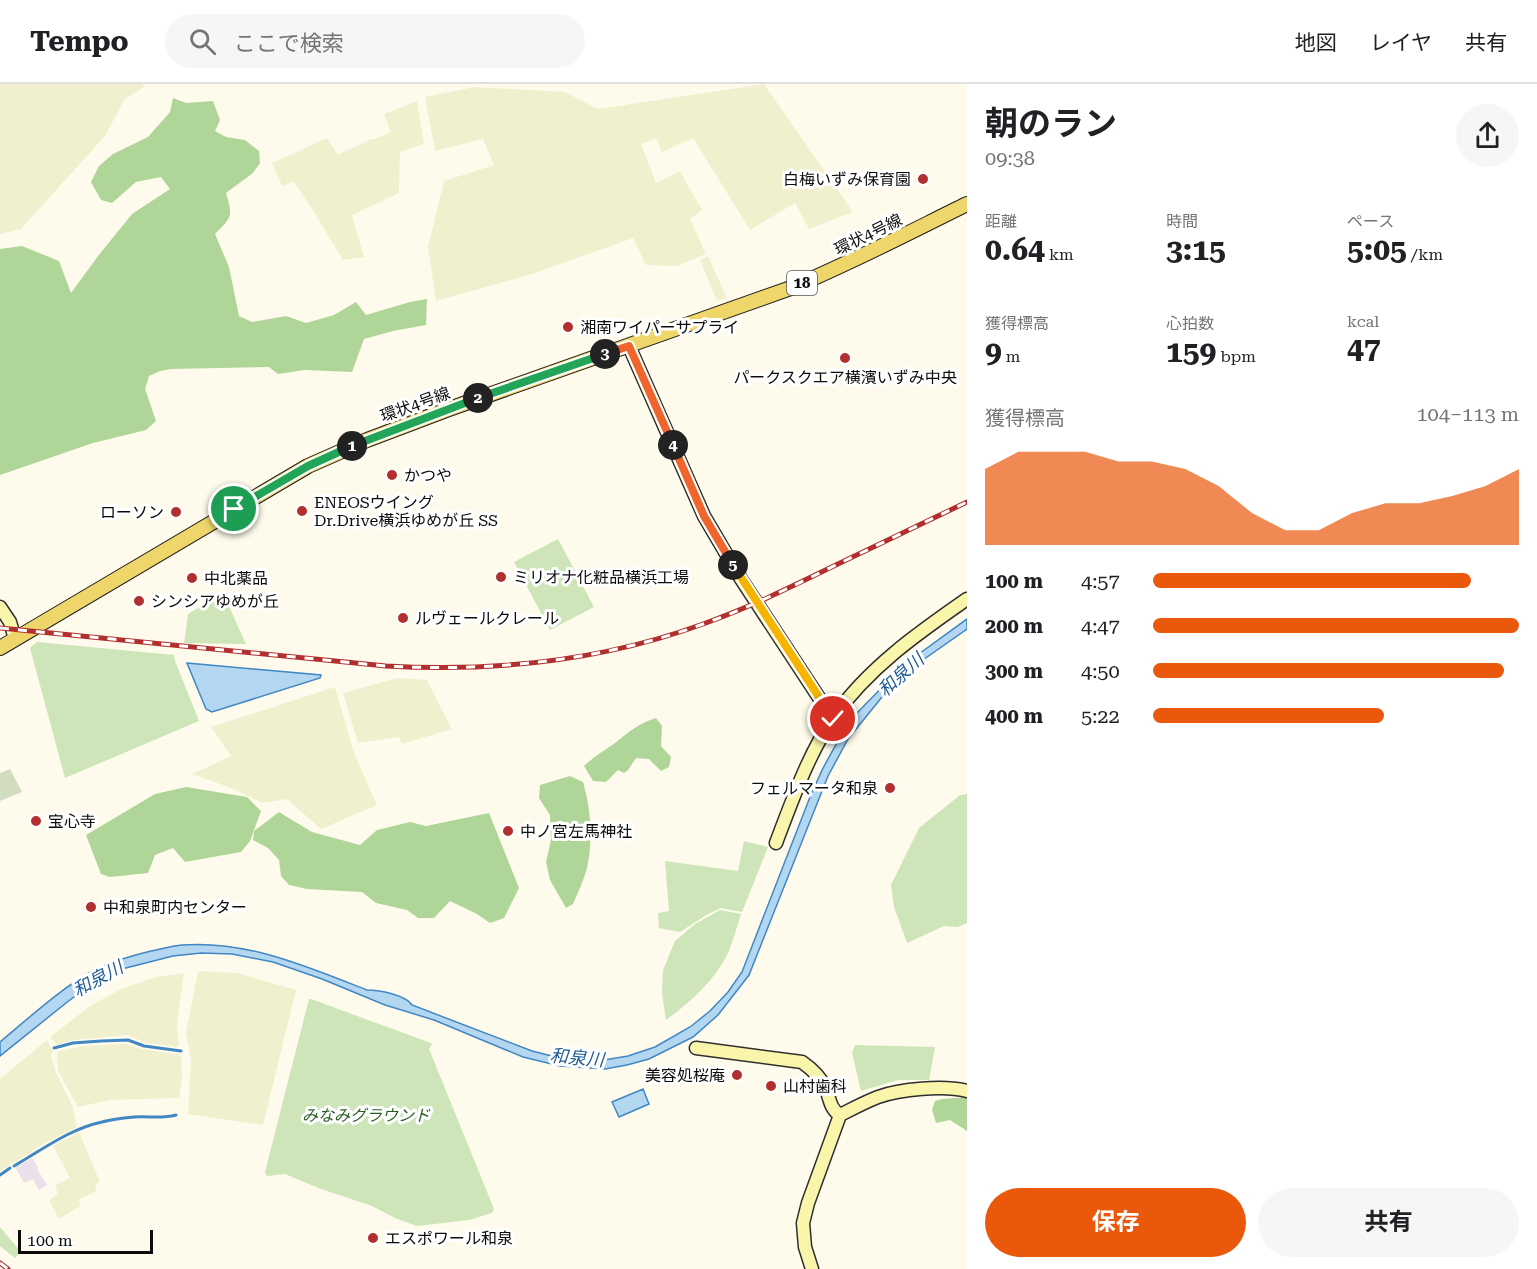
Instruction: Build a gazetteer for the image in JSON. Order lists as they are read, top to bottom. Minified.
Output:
{"streets":{"main road":["環状4号線","18"]},"water":["和泉川"],"parks":["みなみグラウンド"],"places":["白梅いずみ保育園","湘南ワイパーサプライ","パークスクエア横濱いずみ中央","かつや","ENEOSウイング Dr.Drive横浜ゆめが丘 SS","ローソン","ミリオナ化粧品横浜工場","中北薬品","シンシアゆめが丘","ルヴェールクレール","フェルマータ和泉","宝心寺","中ノ宮左馬神社","中和泉町内センター","美容処桜庵","山村歯科","エスポワール和泉"],"scale_bar":"100 m","page":{"header":"Tempo","search":"ここで検索","nav":["地図","レイヤ","共有"],"heading":["朝のラン","09:38"],"stats":[["距離","0.64 km"],["時間","3:15"],["ペース","5:05 /km"],["獲得標高","9 m"],["心拍数","159 bpm"],["kcal","47"]],"pins":["3","2","4","1","5"],"chart":["獲得標高","104–113 m"],"list":[{"name":"100 m","note":"4:57"},{"name":"200 m","note":"4:47"},{"name":"300 m","note":"4:50"},{"name":"400 m","note":"5:22"}],"buttons":["保存","共有"],"scale":"100 m"}}
